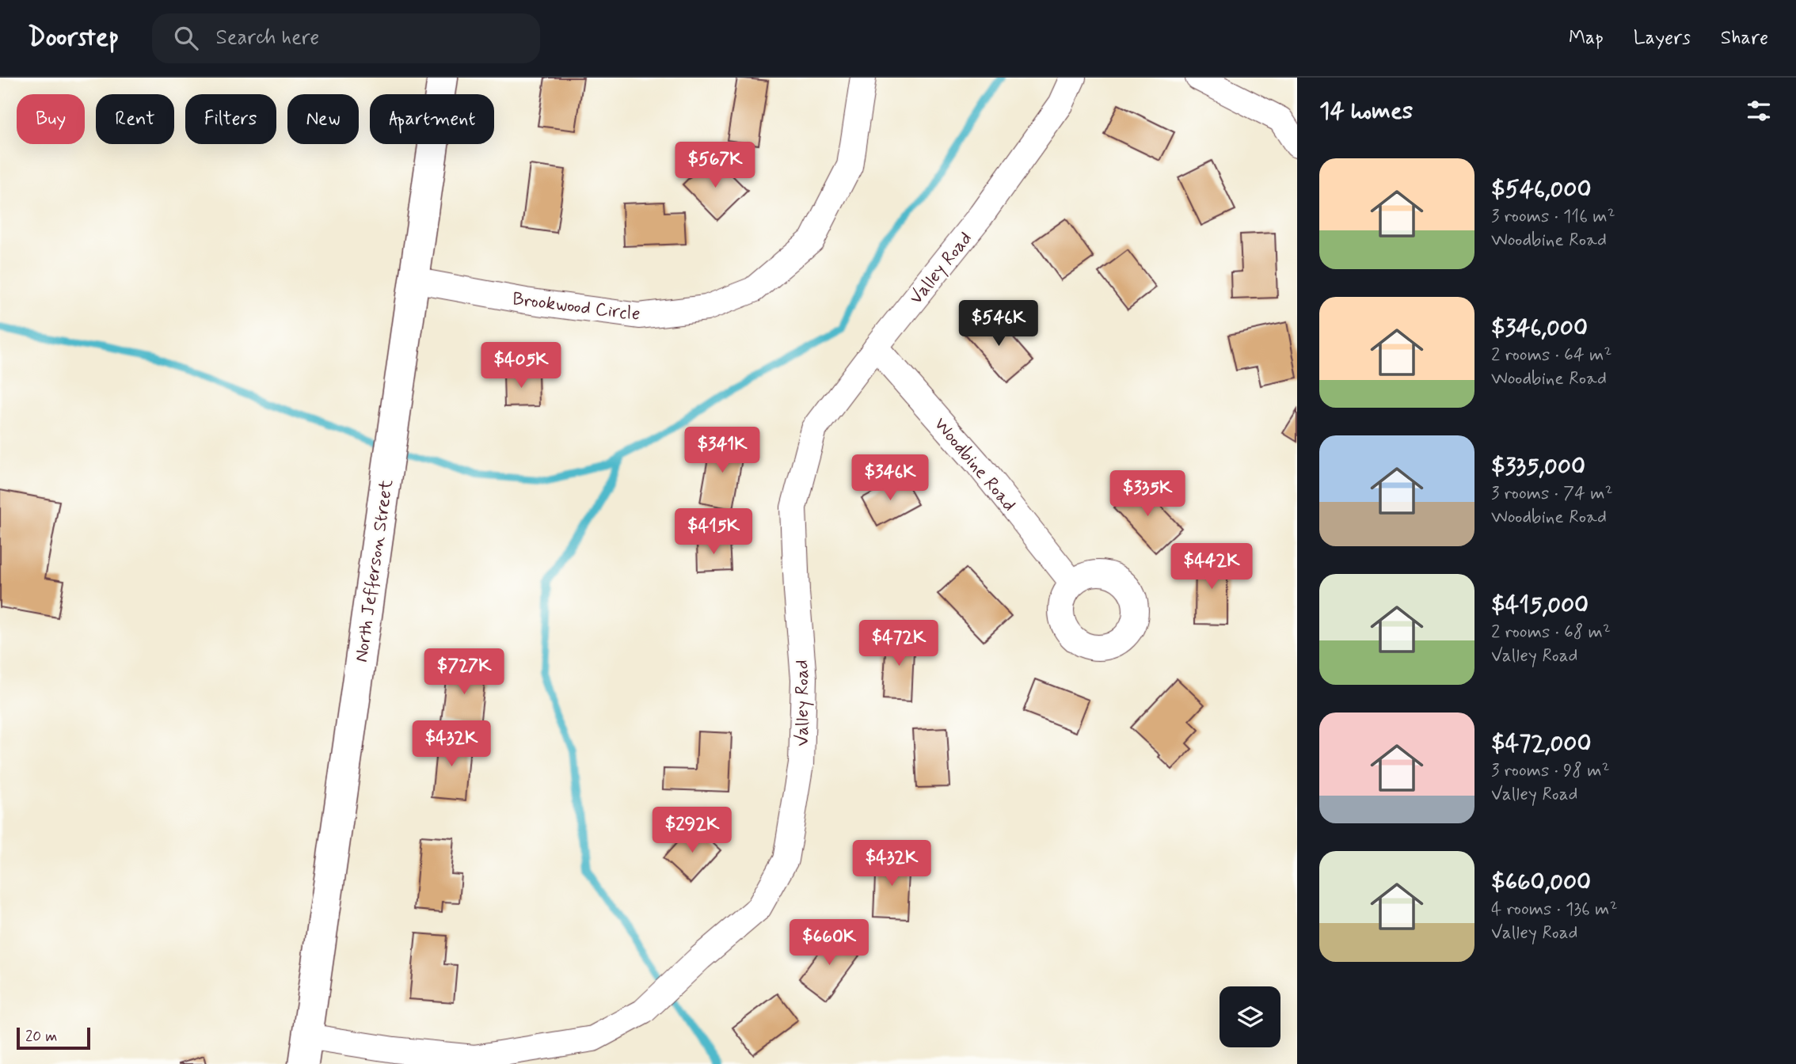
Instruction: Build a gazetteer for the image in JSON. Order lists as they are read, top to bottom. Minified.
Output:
{"streets":{"main road":["North Jefferson Street"],"street":["Valley Road","Brookwood Circle","Woodbine Road"]},"crossings":[["Valley Road","Woodbine Road"],["Valley Road","North Jefferson Street"],["Brookwood Circle","North Jefferson Street"]],"scale_bar":"20 m","page":{"header":"Doorstep","search":"Search here","nav":["Map","Layers","Share"],"heading":"14 homes","chip":["Buy","Rent","Filters","New","Apartment"],"price":["$567K","$546K","$405K","$341K","$346K","$335K","$415K","$442K","$472K","$727K","$432K","$292K","$432K","$660K"],"list":[{"name":"$546,000","note":"3 rooms · 116 m² · Woodbine Road"},{"name":"$346,000","note":"2 rooms · 64 m² · Woodbine Road"},{"name":"$335,000","note":"3 rooms · 74 m² · Woodbine Road"},{"name":"$415,000","note":"2 rooms · 68 m² · Valley Road"},{"name":"$472,000","note":"3 rooms · 98 m² · Valley Road"},{"name":"$660,000","note":"4 rooms · 136 m² · Valley Road"}],"scale":"20 m"}}
